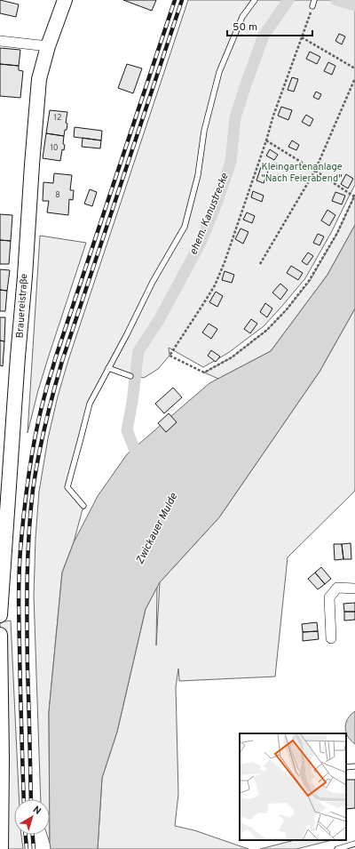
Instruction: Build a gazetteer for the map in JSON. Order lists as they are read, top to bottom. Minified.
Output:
{"streets":{"street":["Brauereistraße"]},"water":["ehem. Kanustrecke","Zwickauer Mulde"],"parks":["Kleingartenanlage \"Nach Feierabend\""],"house_numbers":["12","10","8"],"scale_bar":"50 m","north":"top right"}
